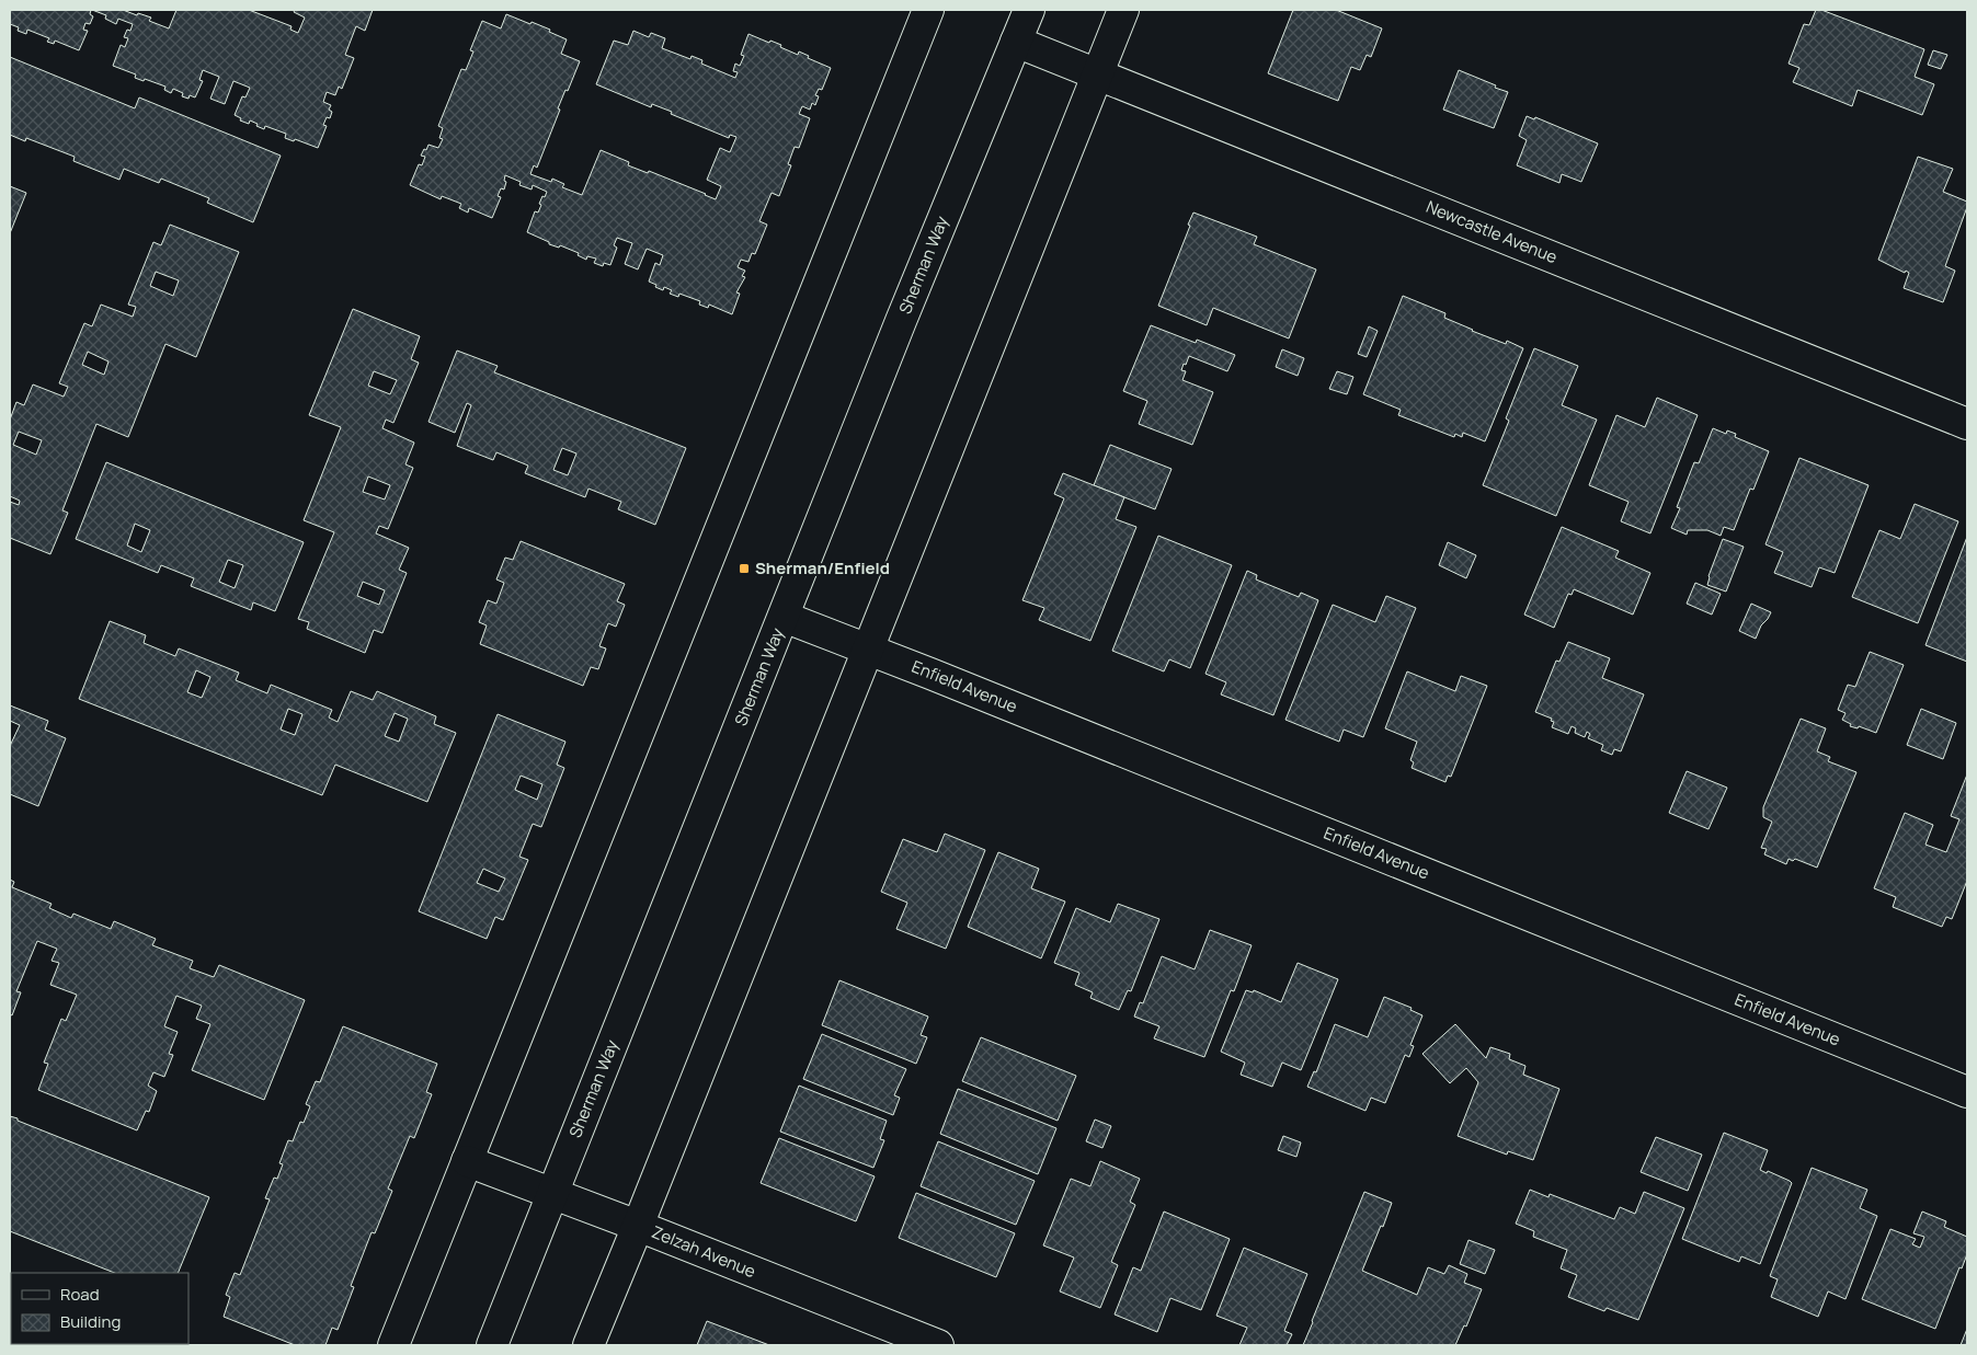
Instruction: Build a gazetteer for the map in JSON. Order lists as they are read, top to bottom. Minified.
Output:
{"streets":{"street":["Newcastle Avenue","Sherman Way","Enfield Avenue","Zelzah Avenue"]},"crossings":[["Newcastle Avenue","Sherman Way"],["Sherman Way","Enfield Avenue"],["Sherman Way","Zelzah Avenue"]],"places":{"transit":["Sherman/Enfield"]},"legend":["Road","Building"]}
